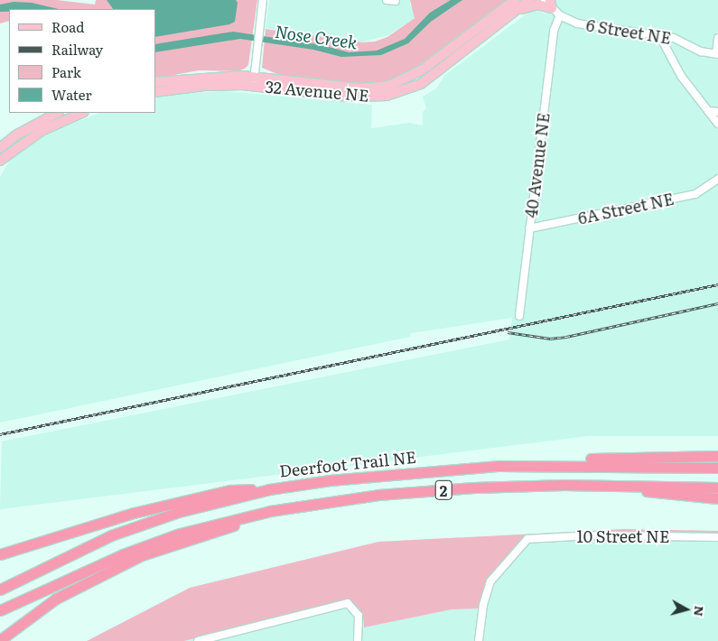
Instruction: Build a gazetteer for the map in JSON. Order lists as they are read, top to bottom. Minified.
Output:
{"streets":{"highway":["Deerfoot Trail NE","2"],"main road":["32 Avenue NE"],"street":["6 Street NE","40 Avenue NE","6A Street NE","10 Street NE"]},"crossings":[["6 Street NE","40 Avenue NE"],["40 Avenue NE","6A Street NE"]],"water":["Nose Creek"],"legend":["Road","Railway","Park","Water"],"north":"right"}
